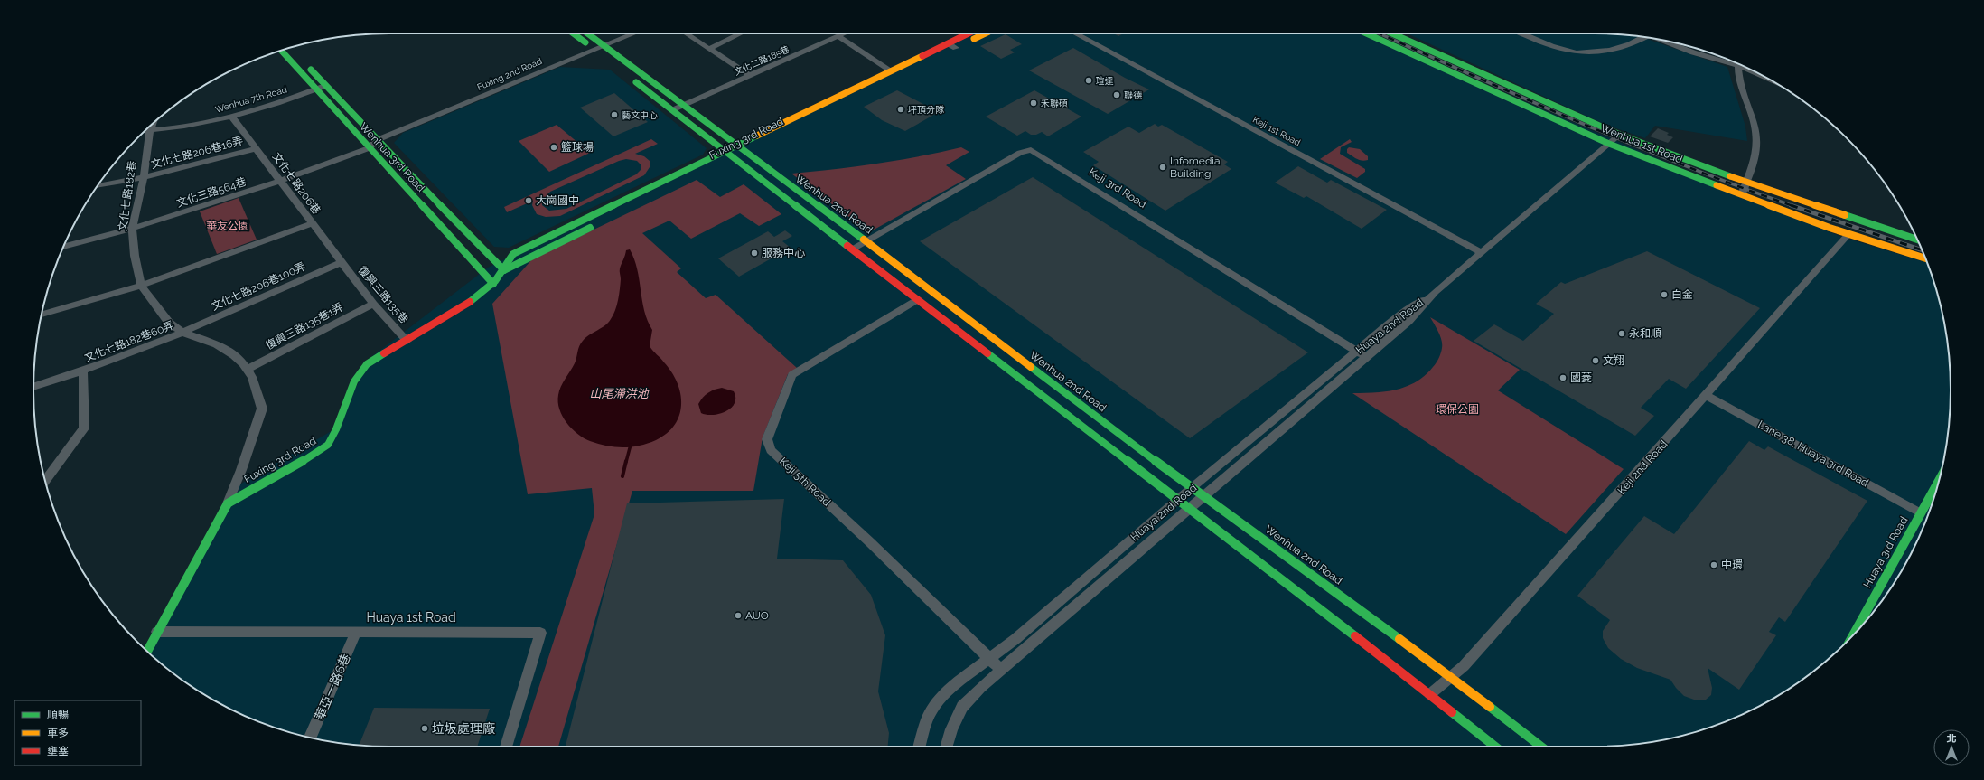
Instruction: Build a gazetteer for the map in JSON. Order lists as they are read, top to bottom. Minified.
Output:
{"streets":{"street":["文化二路185巷","Fuxing 2nd Road","Wenhua 7th Road","Keji 1st Road","Fuxing 3rd Road","Wenhua 1st Road","文化七路206巷16弄","Wenhua 3rd Road","文化七路206巷","Keji 3rd Road","文化三路564巷","文化七路182巷","Wenhua 2nd Road","文化七路206巷100弄","復興三路135巷","復興三路135巷1弄","Huaya 2nd Road","文化七路182巷60弄","Lane 38, Huaya 3rd Road","Keji 2nd Road","Keji 5th Road","Huaya 3rd Road","Huaya 1st Road","華亞一路6巷"]},"crossings":[["文化二路185巷","Wenhua 2nd Road"],["Fuxing 2nd Road","Wenhua 3rd Road"],["Fuxing 2nd Road","Wenhua 2nd Road"],["Wenhua 7th Road","Wenhua 3rd Road"],["Wenhua 7th Road","文化七路206巷"],["Wenhua 7th Road","文化七路182巷"],["Keji 1st Road","Huaya 2nd Road"],["Fuxing 3rd Road","Wenhua 3rd Road"],["Fuxing 3rd Road","文化七路182巷"],["Fuxing 3rd Road","Wenhua 2nd Road"],["Fuxing 3rd Road","復興三路135巷"],["Wenhua 1st Road","Huaya 2nd Road"],["Wenhua 1st Road","Keji 2nd Road"],["文化七路206巷16弄","文化七路206巷"],["文化七路206巷16弄","文化七路182巷"],["Wenhua 3rd Road","文化三路564巷"],["文化七路206巷","文化三路564巷"],["文化七路206巷","文化七路206巷100弄"],["文化七路206巷","復興三路135巷"],["Keji 3rd Road","Wenhua 2nd Road"],["Keji 3rd Road","Huaya 2nd Road"],["文化三路564巷","文化七路182巷"],["文化七路182巷","文化七路206巷100弄"],["文化七路182巷","復興三路135巷1弄"],["文化七路182巷","文化七路182巷60弄"],["Wenhua 2nd Road","Huaya 2nd Road"],["Wenhua 2nd Road","Keji 2nd Road"],["文化七路206巷100弄","復興三路135巷"],["文化七路206巷100弄","文化七路182巷60弄"],["復興三路135巷","復興三路135巷1弄"],["Huaya 2nd Road","Keji 5th Road"],["Lane 38, Huaya 3rd Road","Keji 2nd Road"],["Lane 38, Huaya 3rd Road","Huaya 3rd Road"],["Huaya 1st Road","華亞一路6巷"]],"water":["山尾滯洪池"],"parks":["華友公園","環保公園"],"places":["瑄達","聯德","禾聯碩","坪頂分隊","藝文中心","籃球場","Infomedia Building","大崗國中","服務中心","白金","永和順","文翔","國菱","中環","AUO","垃圾處理廠"],"legend":["順暢","車多","壅塞"],"north":"top"}
